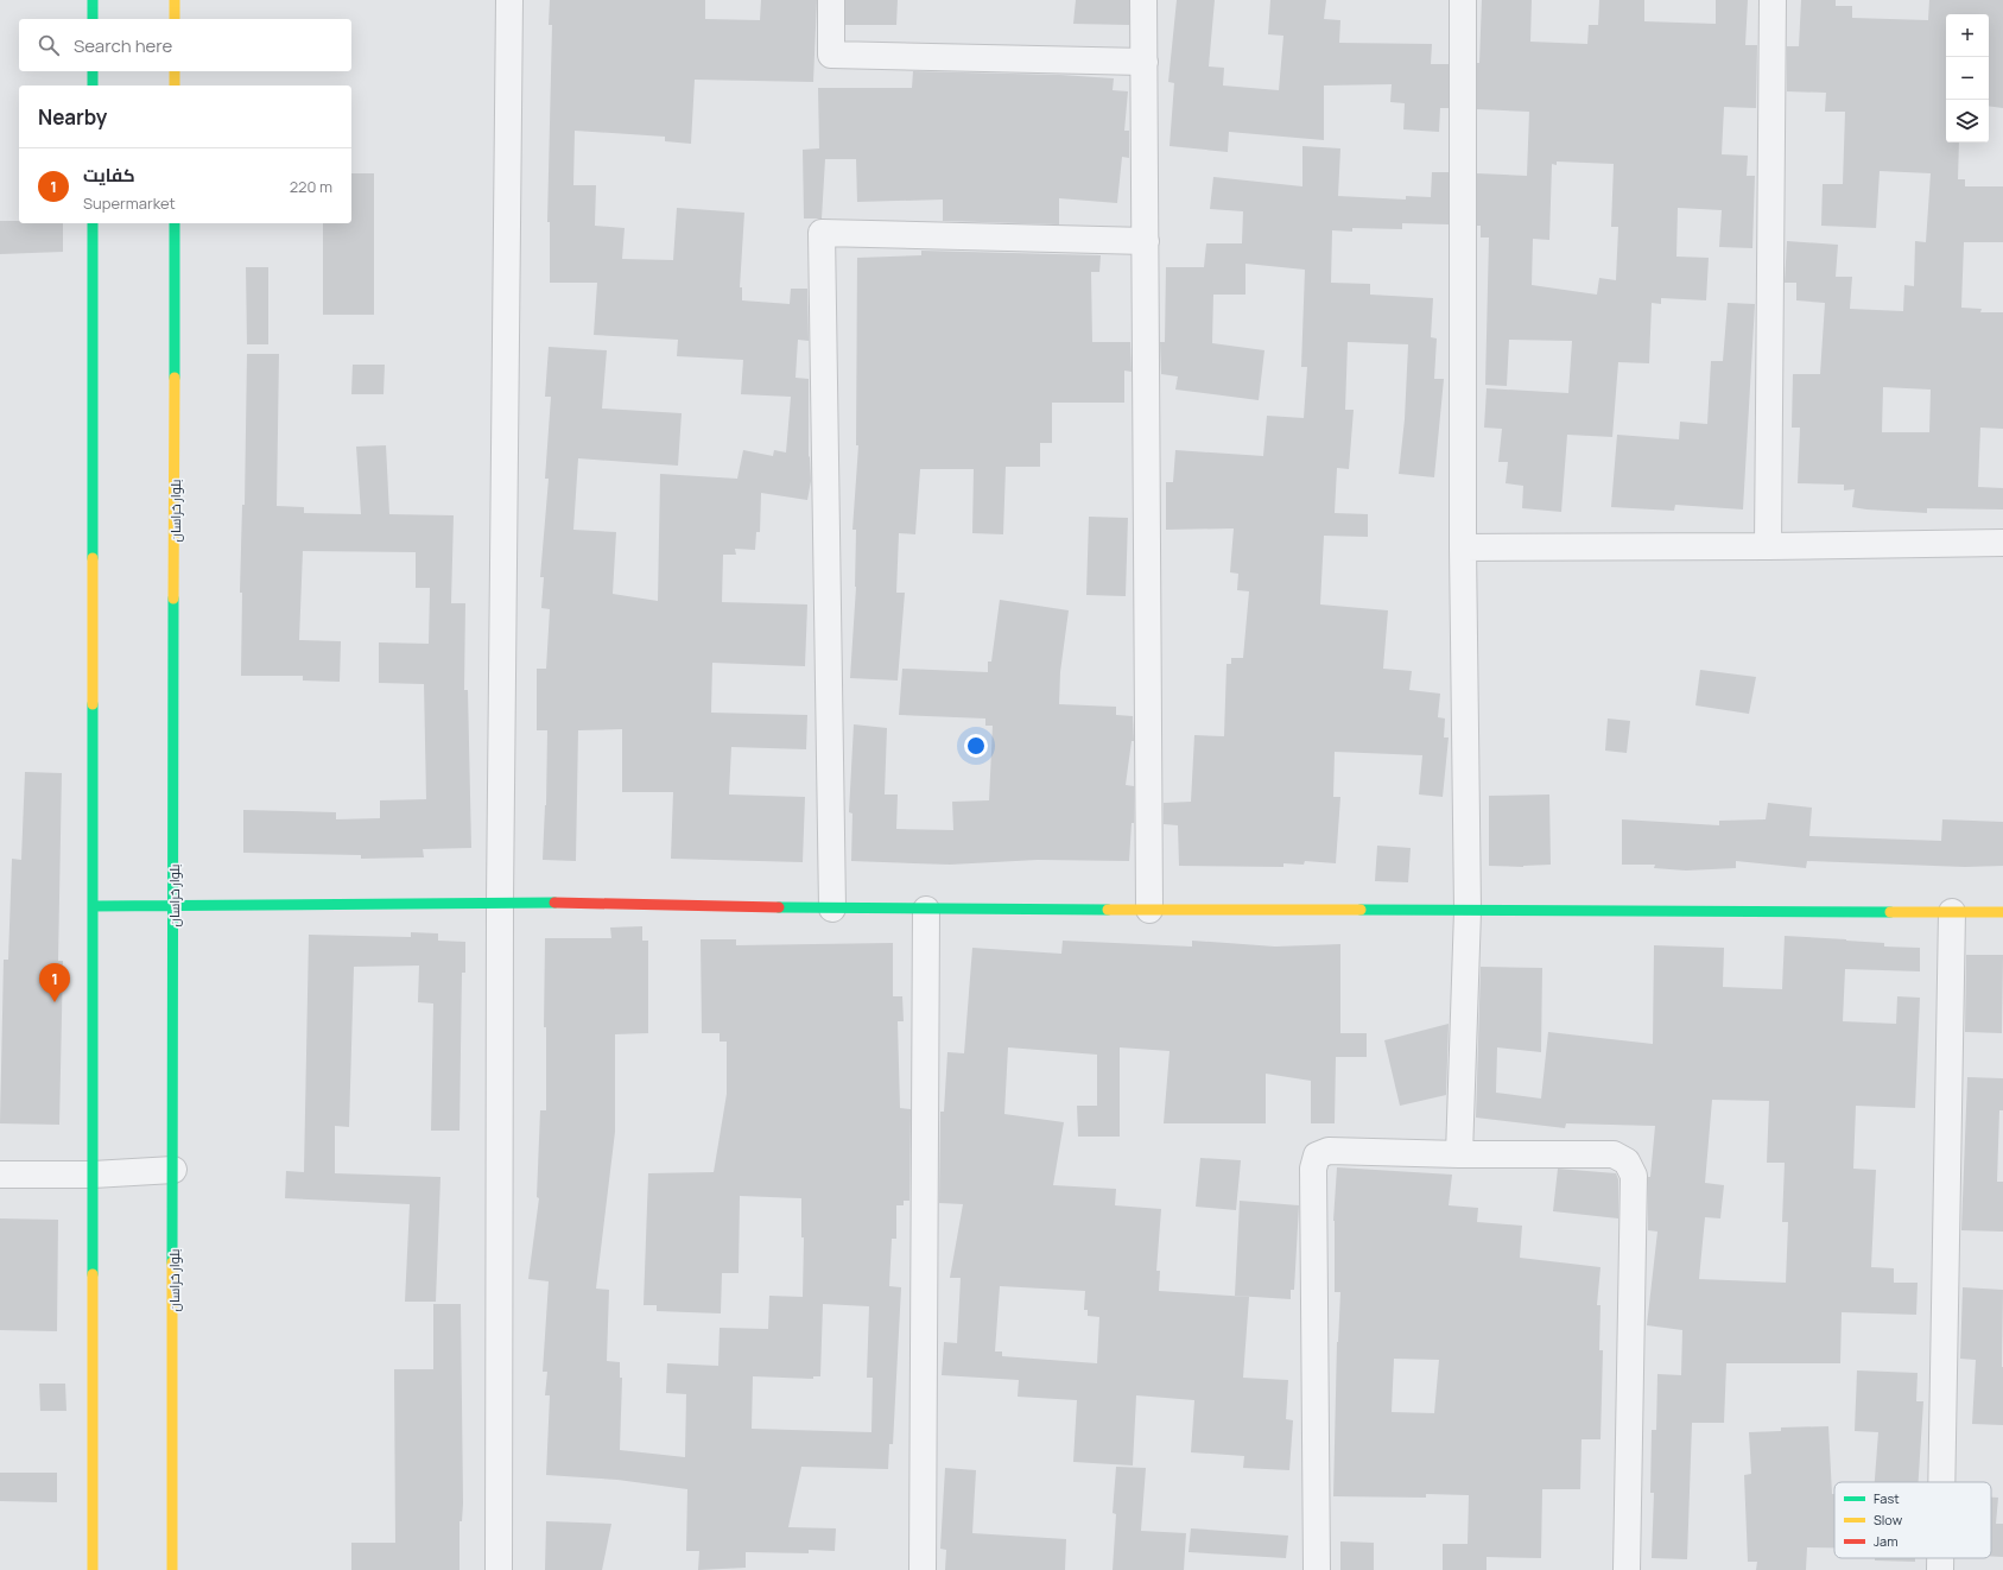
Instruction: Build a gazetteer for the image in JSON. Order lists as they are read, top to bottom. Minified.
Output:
{"streets":{"main road":["بلوار خراسان"]},"legend":["Fast","Slow","Jam"],"page":{"map_buttons":["+","−"],"search":"Search here","heading":"Nearby","list":[{"mark":"1","name":"کفایت","note":"Supermarket","value":"220 m"}],"pins":"1"}}
